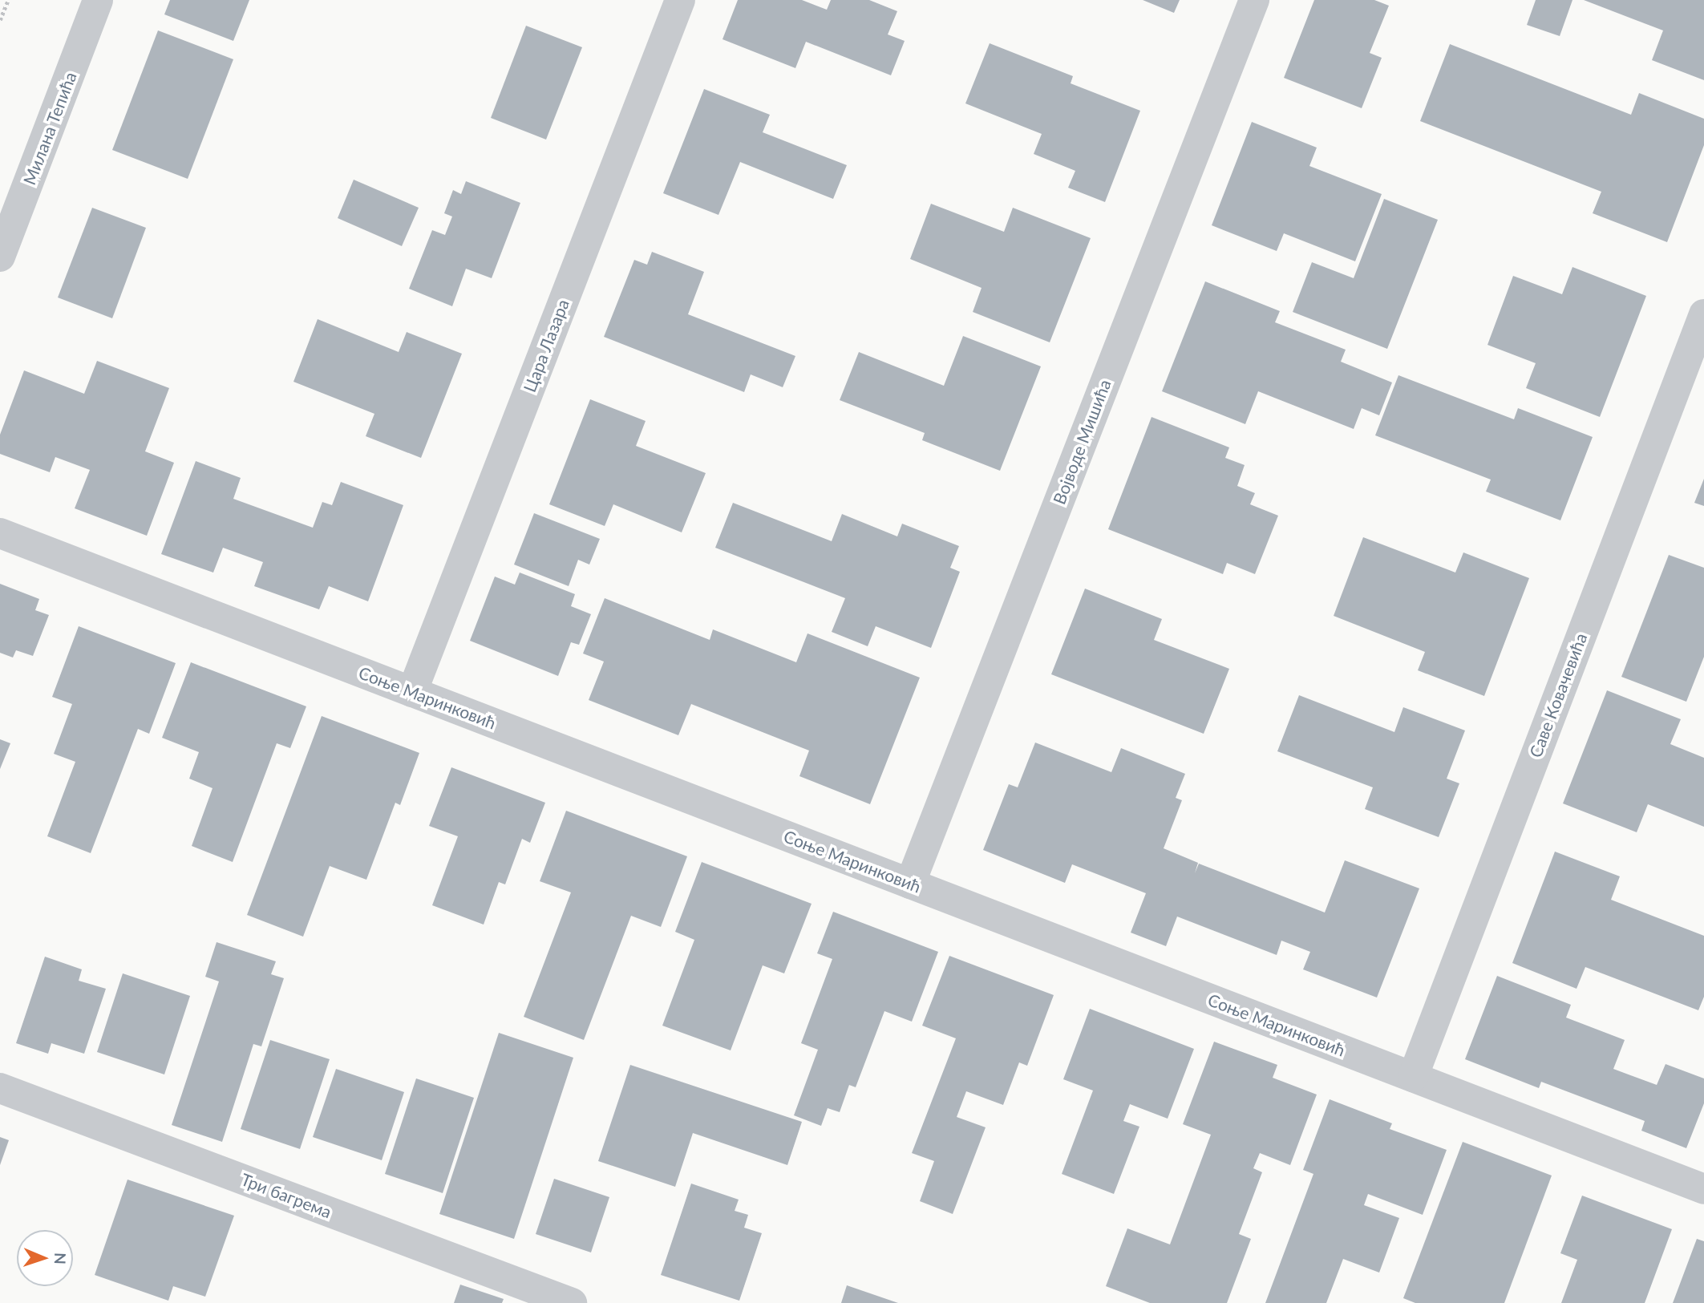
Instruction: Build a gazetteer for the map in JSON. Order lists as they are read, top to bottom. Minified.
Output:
{"streets":{"street":["Милана Тепића","Цара Лазара","Војводе Мишића","Саве Ковачевића","Соње Маринковић","Три багрема"]},"crossings":[["Цара Лазара","Соње Маринковић"],["Војводе Мишића","Соње Маринковић"],["Саве Ковачевића","Соње Маринковић"]],"north":"right"}
